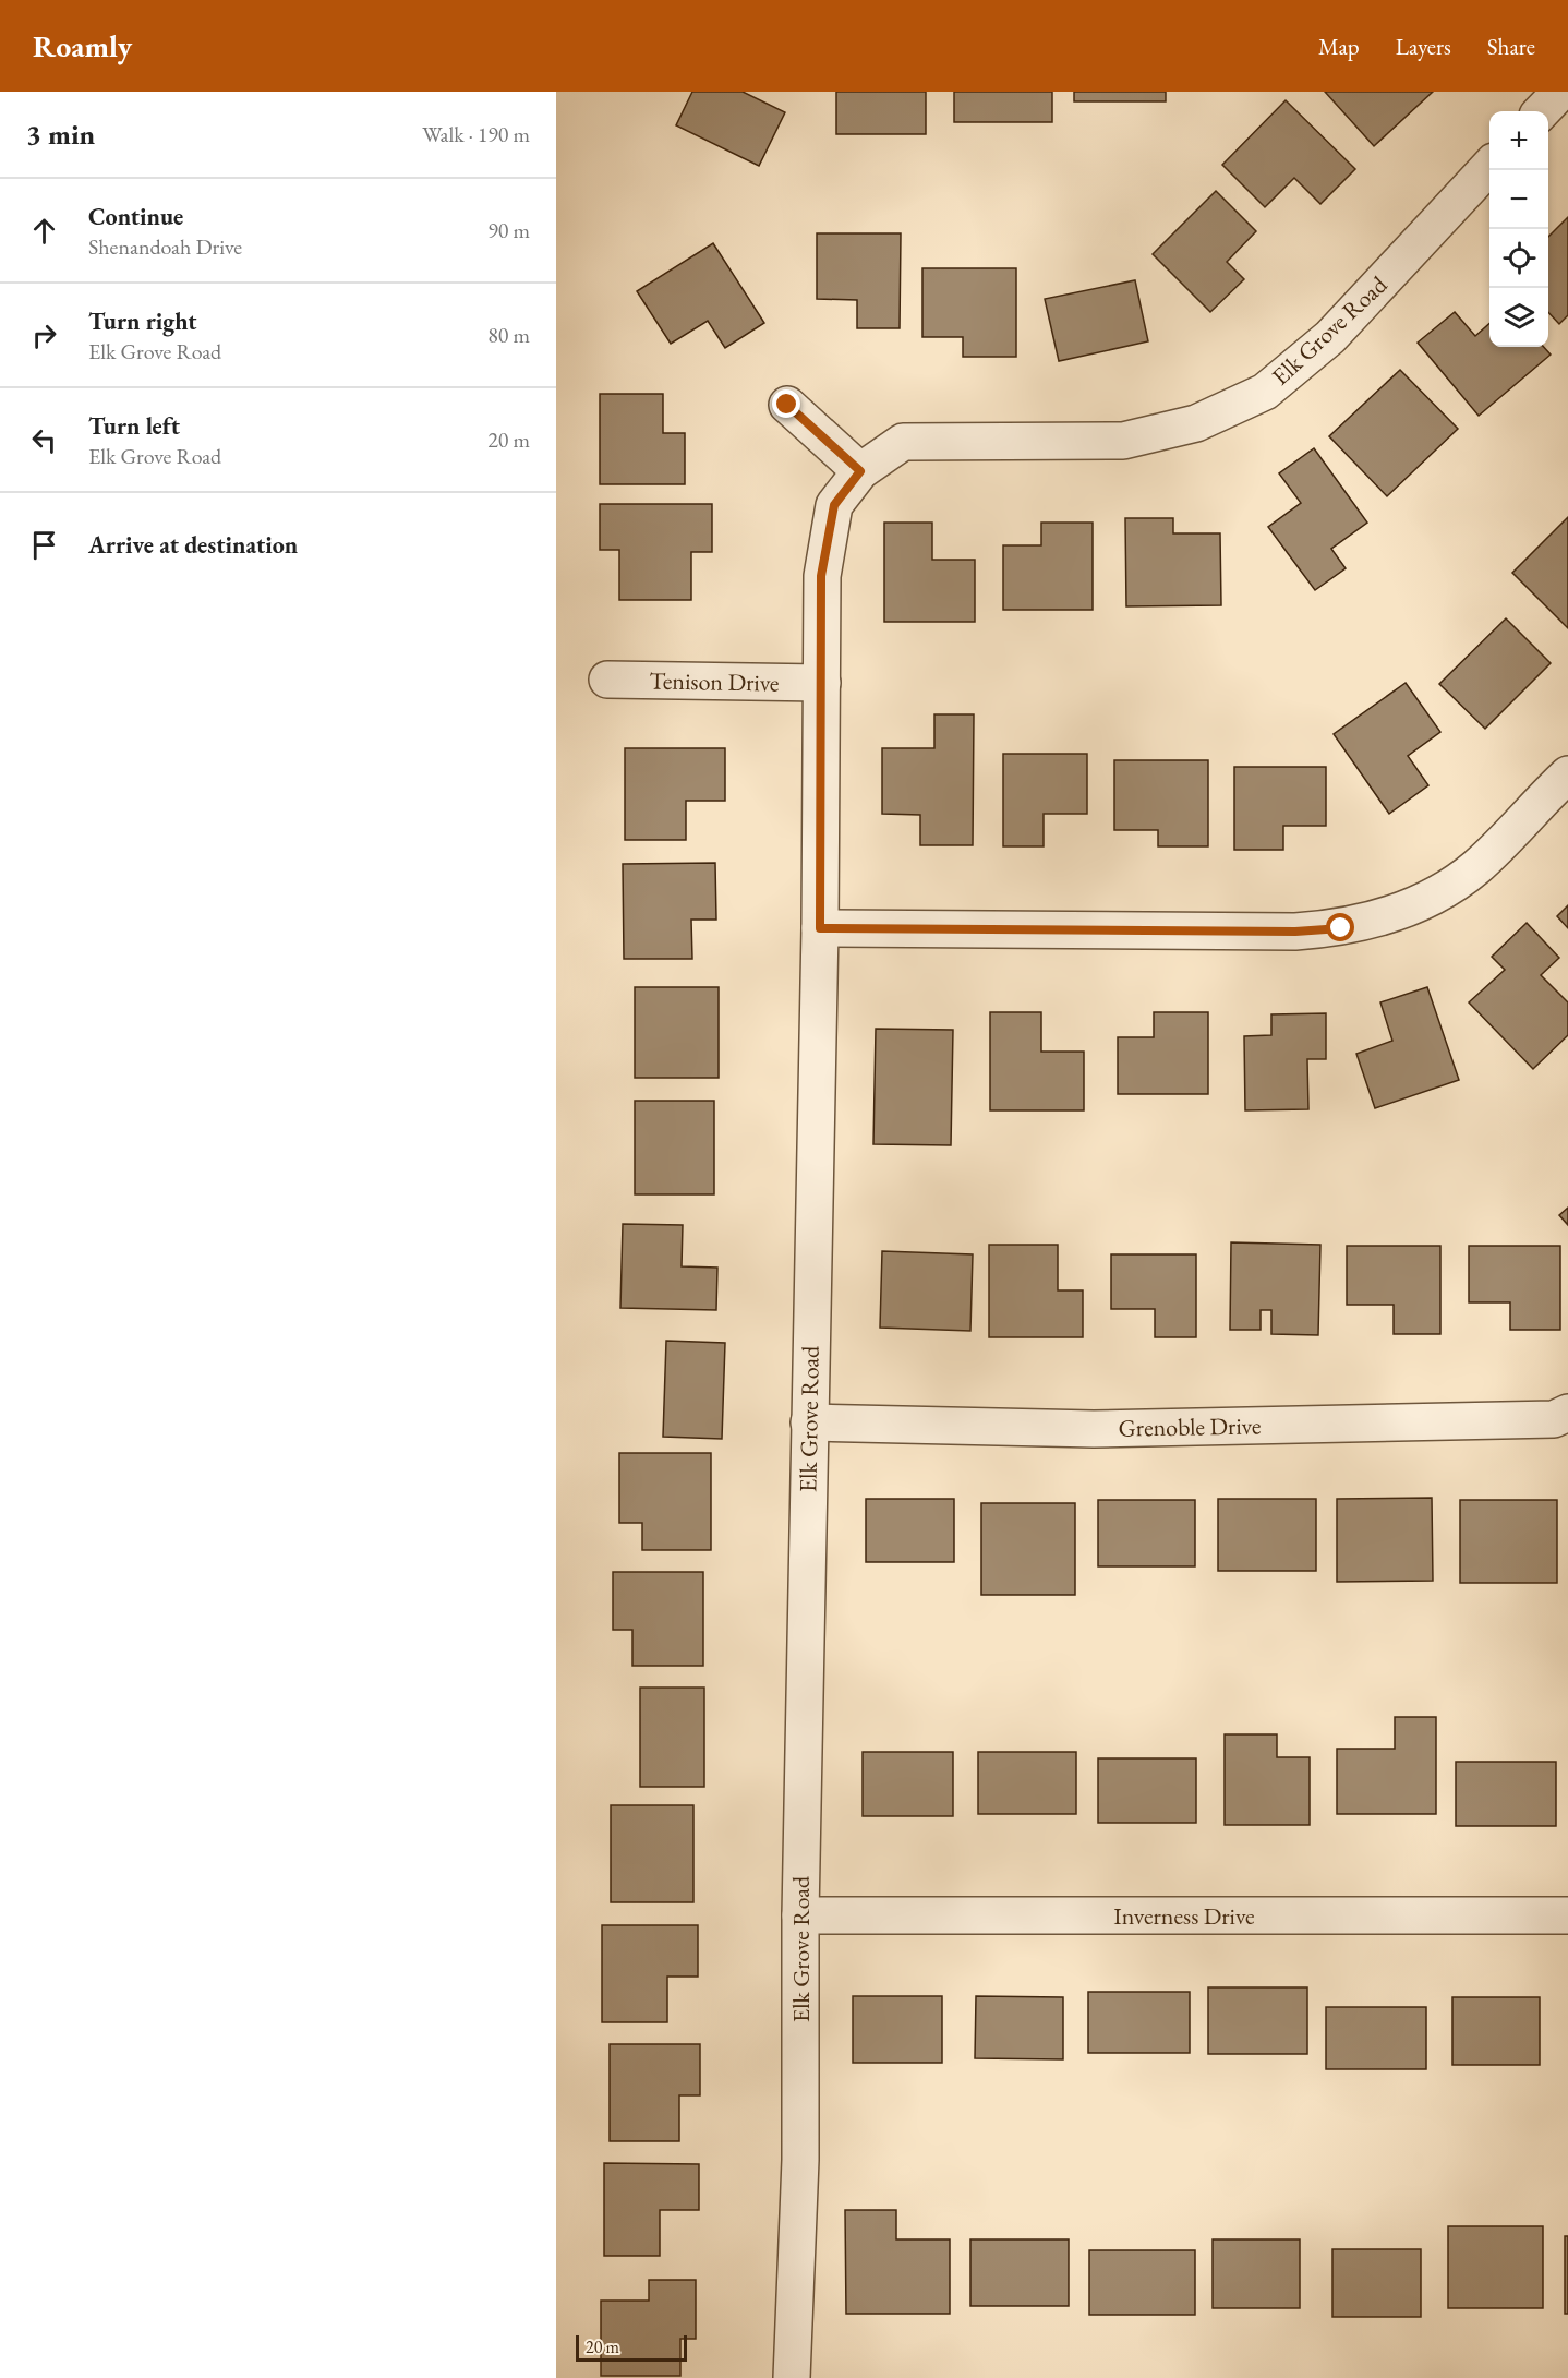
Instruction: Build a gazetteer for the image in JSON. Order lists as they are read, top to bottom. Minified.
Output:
{"streets":{"street":["Elk Grove Road","Tenison Drive","Grenoble Drive","Inverness Drive"]},"crossings":[["Elk Grove Road","Tenison Drive"],["Elk Grove Road","Grenoble Drive"],["Elk Grove Road","Inverness Drive"]],"scale_bar":"20 m","page":{"header":"Roamly","nav":["Map","Layers","Share"],"heading":["3 min","Walk · 190 m"],"map_buttons":["+","−"],"list":[["Continue","Shenandoah Drive","90 m"],["Turn right","Elk Grove Road","80 m"],["Turn left","Elk Grove Road","20 m"],"Arrive at destination"],"scale":"20 m"}}
